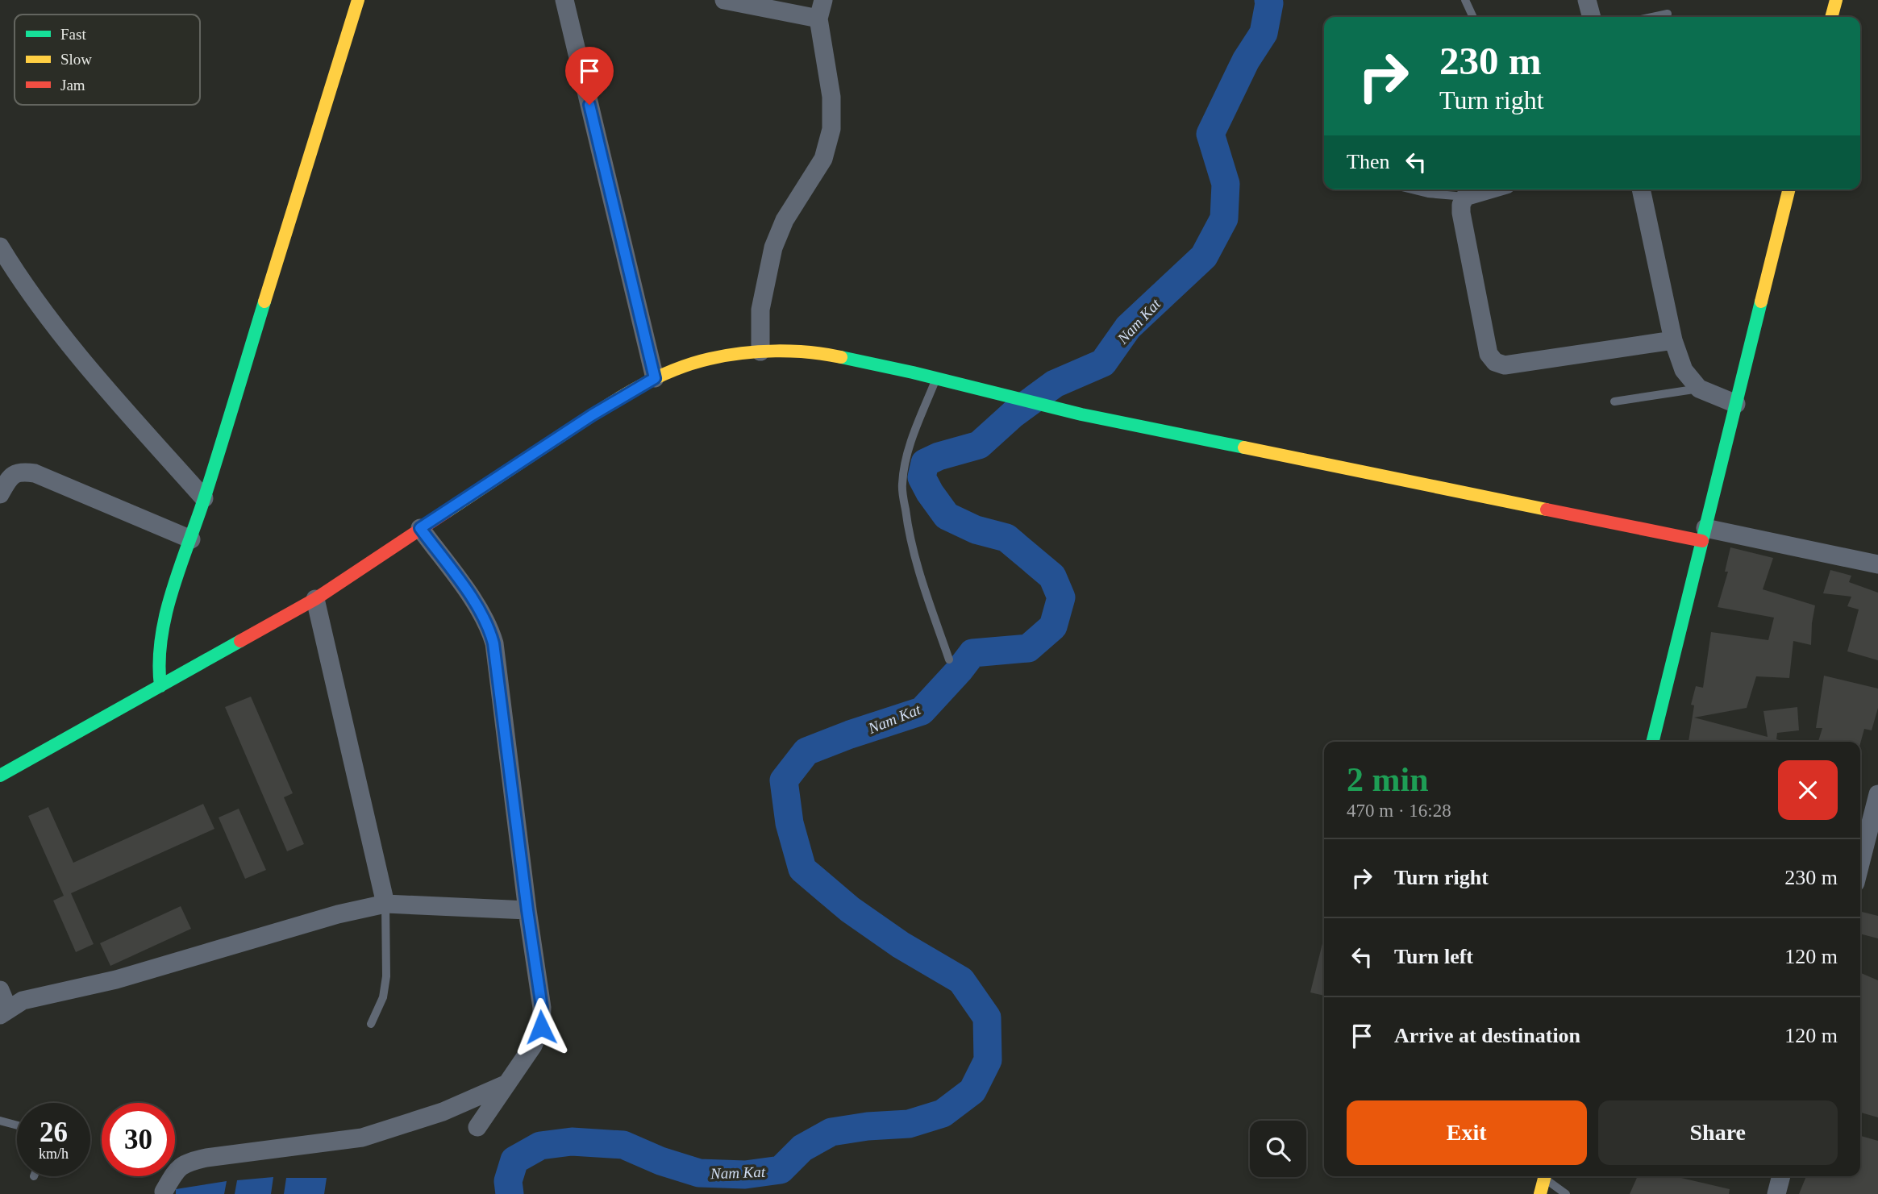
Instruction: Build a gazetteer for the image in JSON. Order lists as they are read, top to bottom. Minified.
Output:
{"water":["Nam Kat"],"legend":["Fast","Slow","Jam"],"page":{"turn":["230 m","Turn right"],"then":"Then","heading":["2 min","470 m · 16:28"],"list":[{"name":"Turn right","value":"230 m"},{"name":"Turn left","value":"120 m"},{"name":"Arrive at destination","value":"120 m"}],"buttons":["Exit","Share"],"speed":"26 km/h","limit":"30"}}
